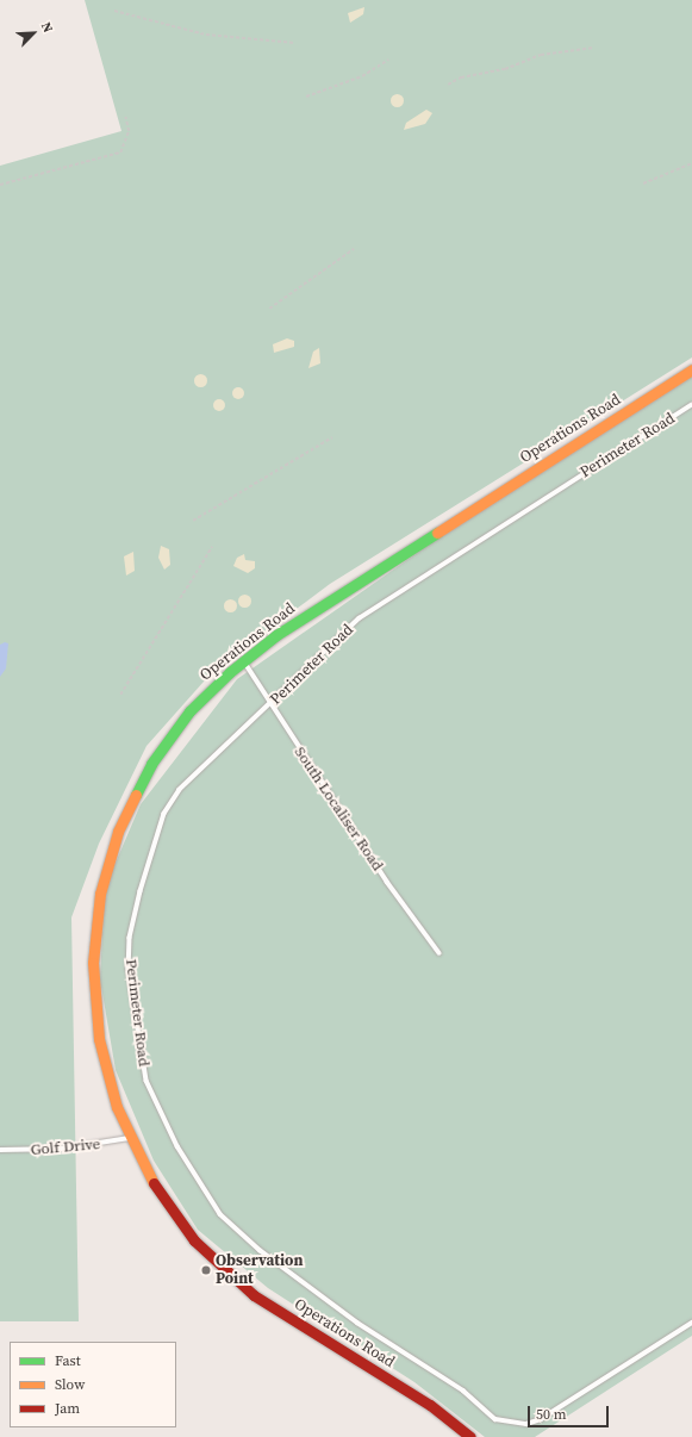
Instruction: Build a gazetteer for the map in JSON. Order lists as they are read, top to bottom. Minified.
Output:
{"streets":{"street":["Operations Road"],"lane":["Perimeter Road","South Localiser Road","Golf Drive"]},"crossings":[["Operations Road","South Localiser Road"],["Operations Road","Golf Drive"],["Perimeter Road","South Localiser Road"]],"places":["Observation Point"],"legend":["Fast","Slow","Jam"],"scale_bar":"50 m","north":"top right"}
